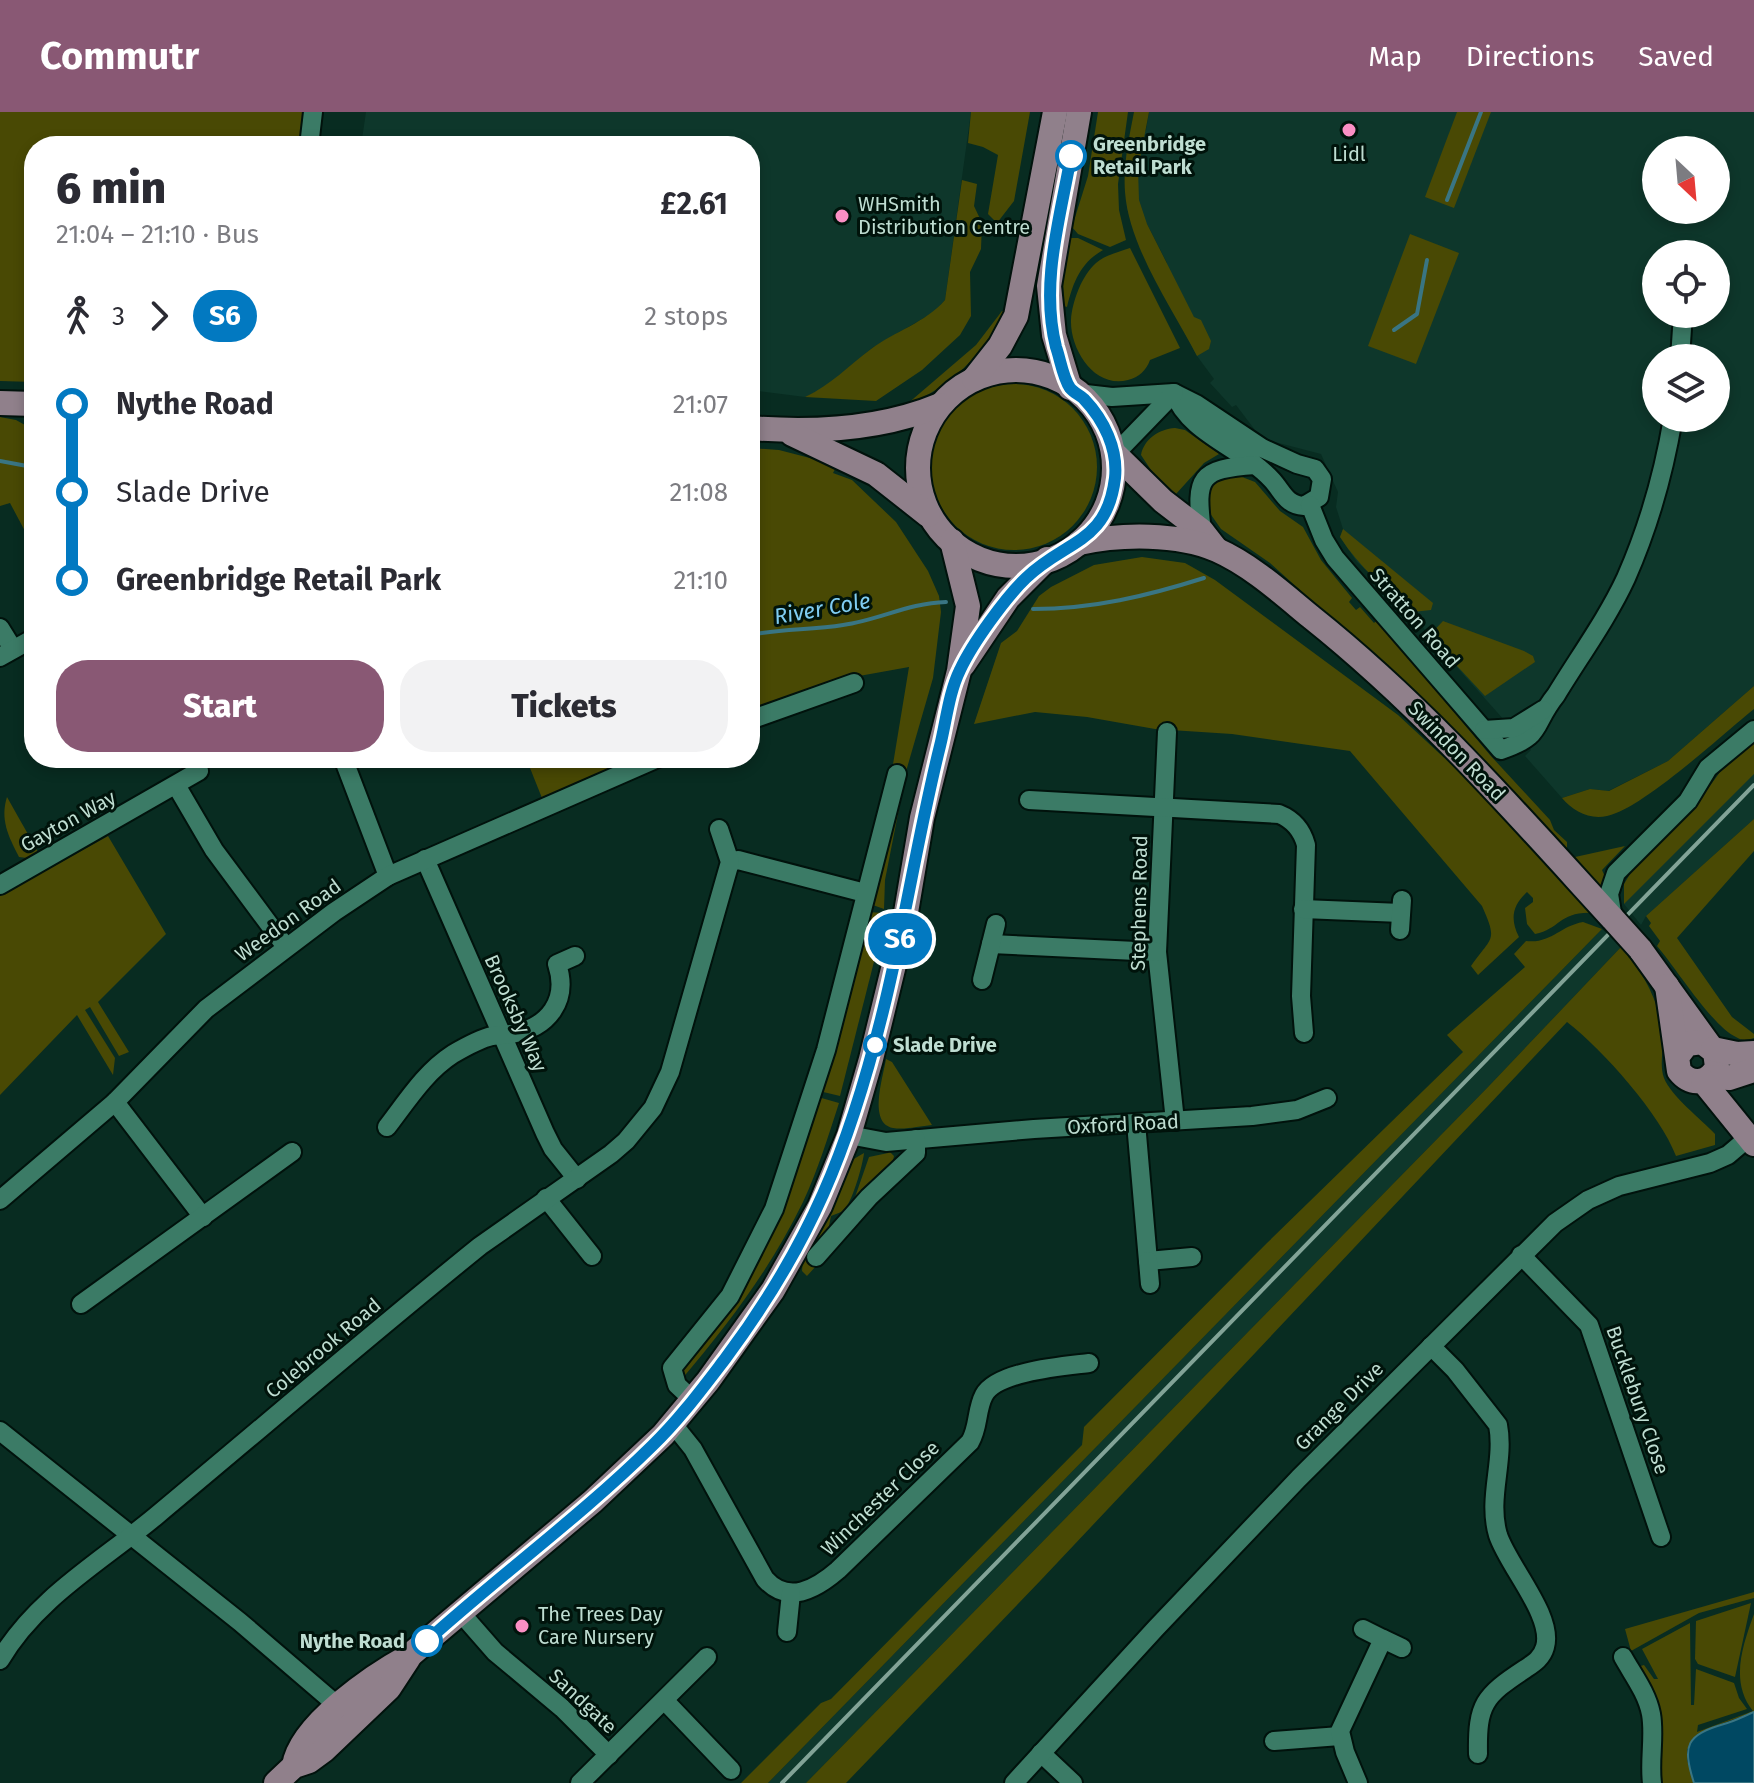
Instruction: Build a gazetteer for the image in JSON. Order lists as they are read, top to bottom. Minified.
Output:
{"streets":{"main road":["Swindon Road"],"street":["Stratton Road","Gayton Way","Stephens Road","Weedon Road","Brooksby Way","Oxford Road","Colebrook Road","Bucklebury Close","Grange Drive","Winchester Close","Sandgate"]},"crossings":[["Stephens Road","Oxford Road"],["Weedon Road","Brooksby Way"],["Brooksby Way","Colebrook Road"],["Bucklebury Close","Grange Drive"]],"water":["River Cole"],"places":["Lidl","Greenbridge Retail Park","WHSmith Distribution Centre","Slade Drive","The Trees Day Care Nursery","Nythe Road"],"lines":["bus line S6"],"north":"bottom right","page":{"header":"Commutr","nav":["Map","Directions","Saved"],"on_map":"S6","heading":["6 min","21:04 – 21:10 · Bus","£2.61"],"legs":["3","S6","2 stops"],"list":[{"name":"Nythe Road","value":"21:07"},{"name":"Slade Drive","value":"21:08"},{"name":"Greenbridge Retail Park","value":"21:10"}],"buttons":["Start","Tickets"]}}
